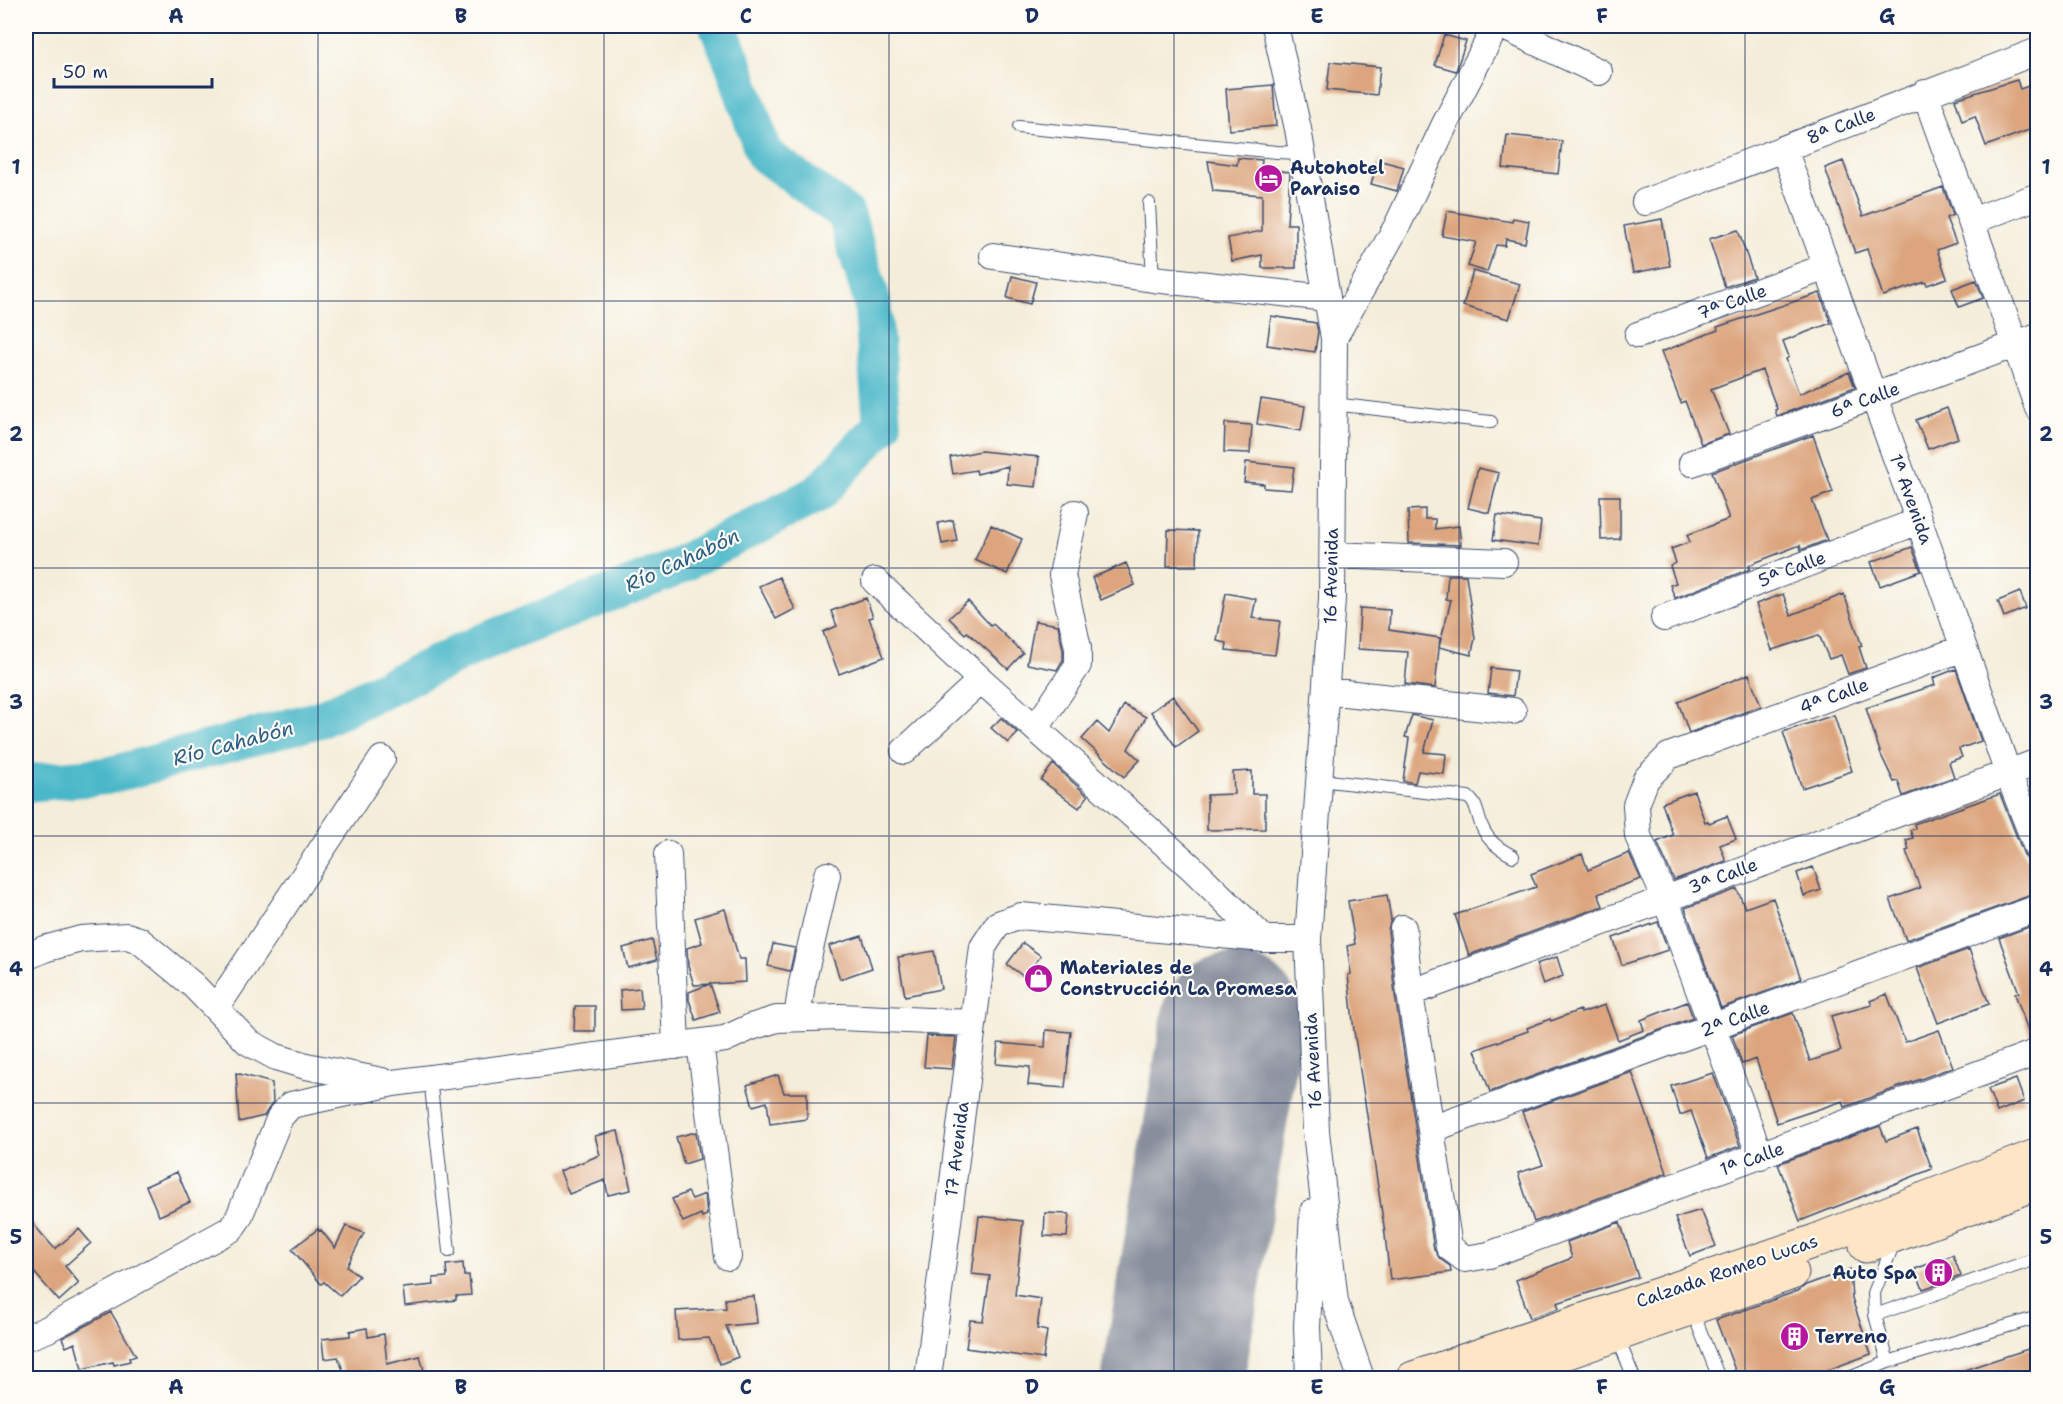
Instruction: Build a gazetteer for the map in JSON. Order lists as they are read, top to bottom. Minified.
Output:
{"streets":{"street":["8ª Calle","7ª Calle","6ª Calle","1ª Avenida","5ª Calle","16 Avenida","4ª Calle","3ª Calle","2ª Calle","17 Avenida","1ª Calle","Calzada Romeo Lucas"]},"crossings":[["8ª Calle","1ª Avenida"],["7ª Calle","1ª Avenida"],["6ª Calle","1ª Avenida"],["1ª Avenida","5ª Calle"],["1ª Avenida","4ª Calle"],["1ª Avenida","3ª Calle"],["4ª Calle","3ª Calle"],["4ª Calle","2ª Calle"],["4ª Calle","1ª Calle"],["2ª Calle","1ª Calle"]],"water":["Río Cahabón"],"places":{"hotel":["Autohotel Paraiso"],"shop":["Materiales de Construcción La Promesa"],"building":["Auto Spa","Terreno"]},"scale_bar":"50 m","grid":{"columns":["A","B","C","D","E","F","G"],"rows":["1","2","3","4","5"]}}
